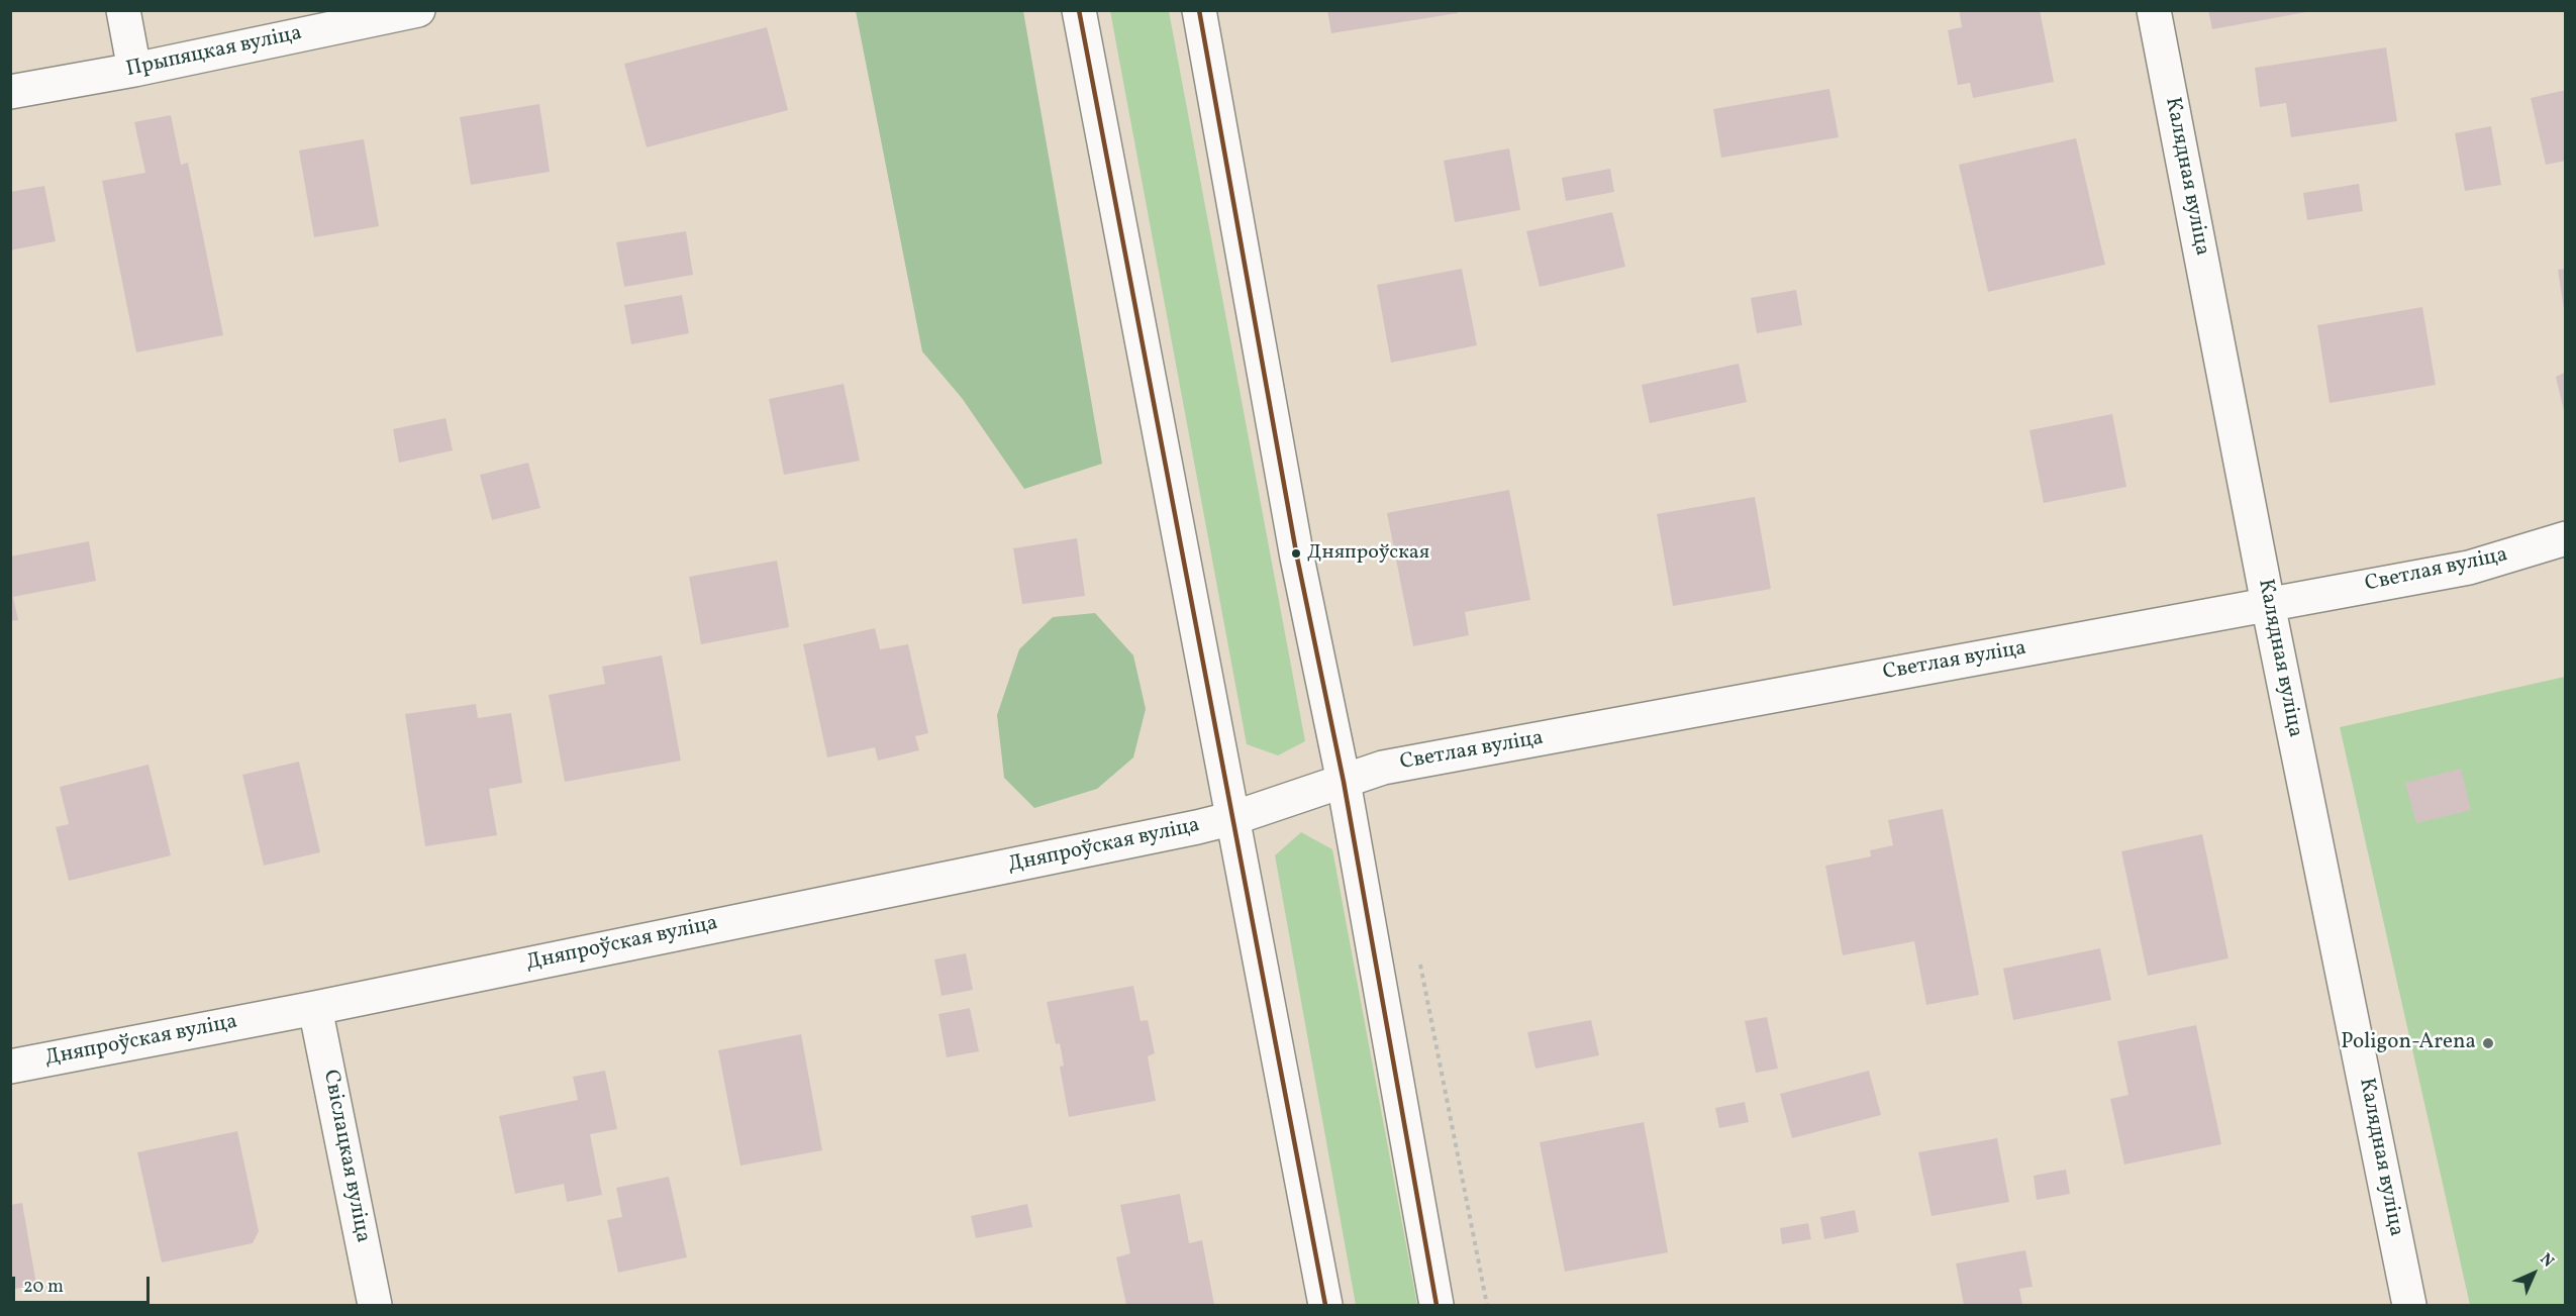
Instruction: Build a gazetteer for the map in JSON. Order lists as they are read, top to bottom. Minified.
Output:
{"streets":{"street":["Прыпяцкая вуліца","Калядная вуліца","Светлая вуліца","Дняпроўская вуліца","Свіслацкая вуліца"]},"crossings":[["Калядная вуліца","Светлая вуліца"],["Светлая вуліца","Дняпроўская вуліца"],["Дняпроўская вуліца","Свіслацкая вуліца"]],"places":["Дняпроўская","Poligon-Arena"],"scale_bar":"20 m","north":"top right"}
